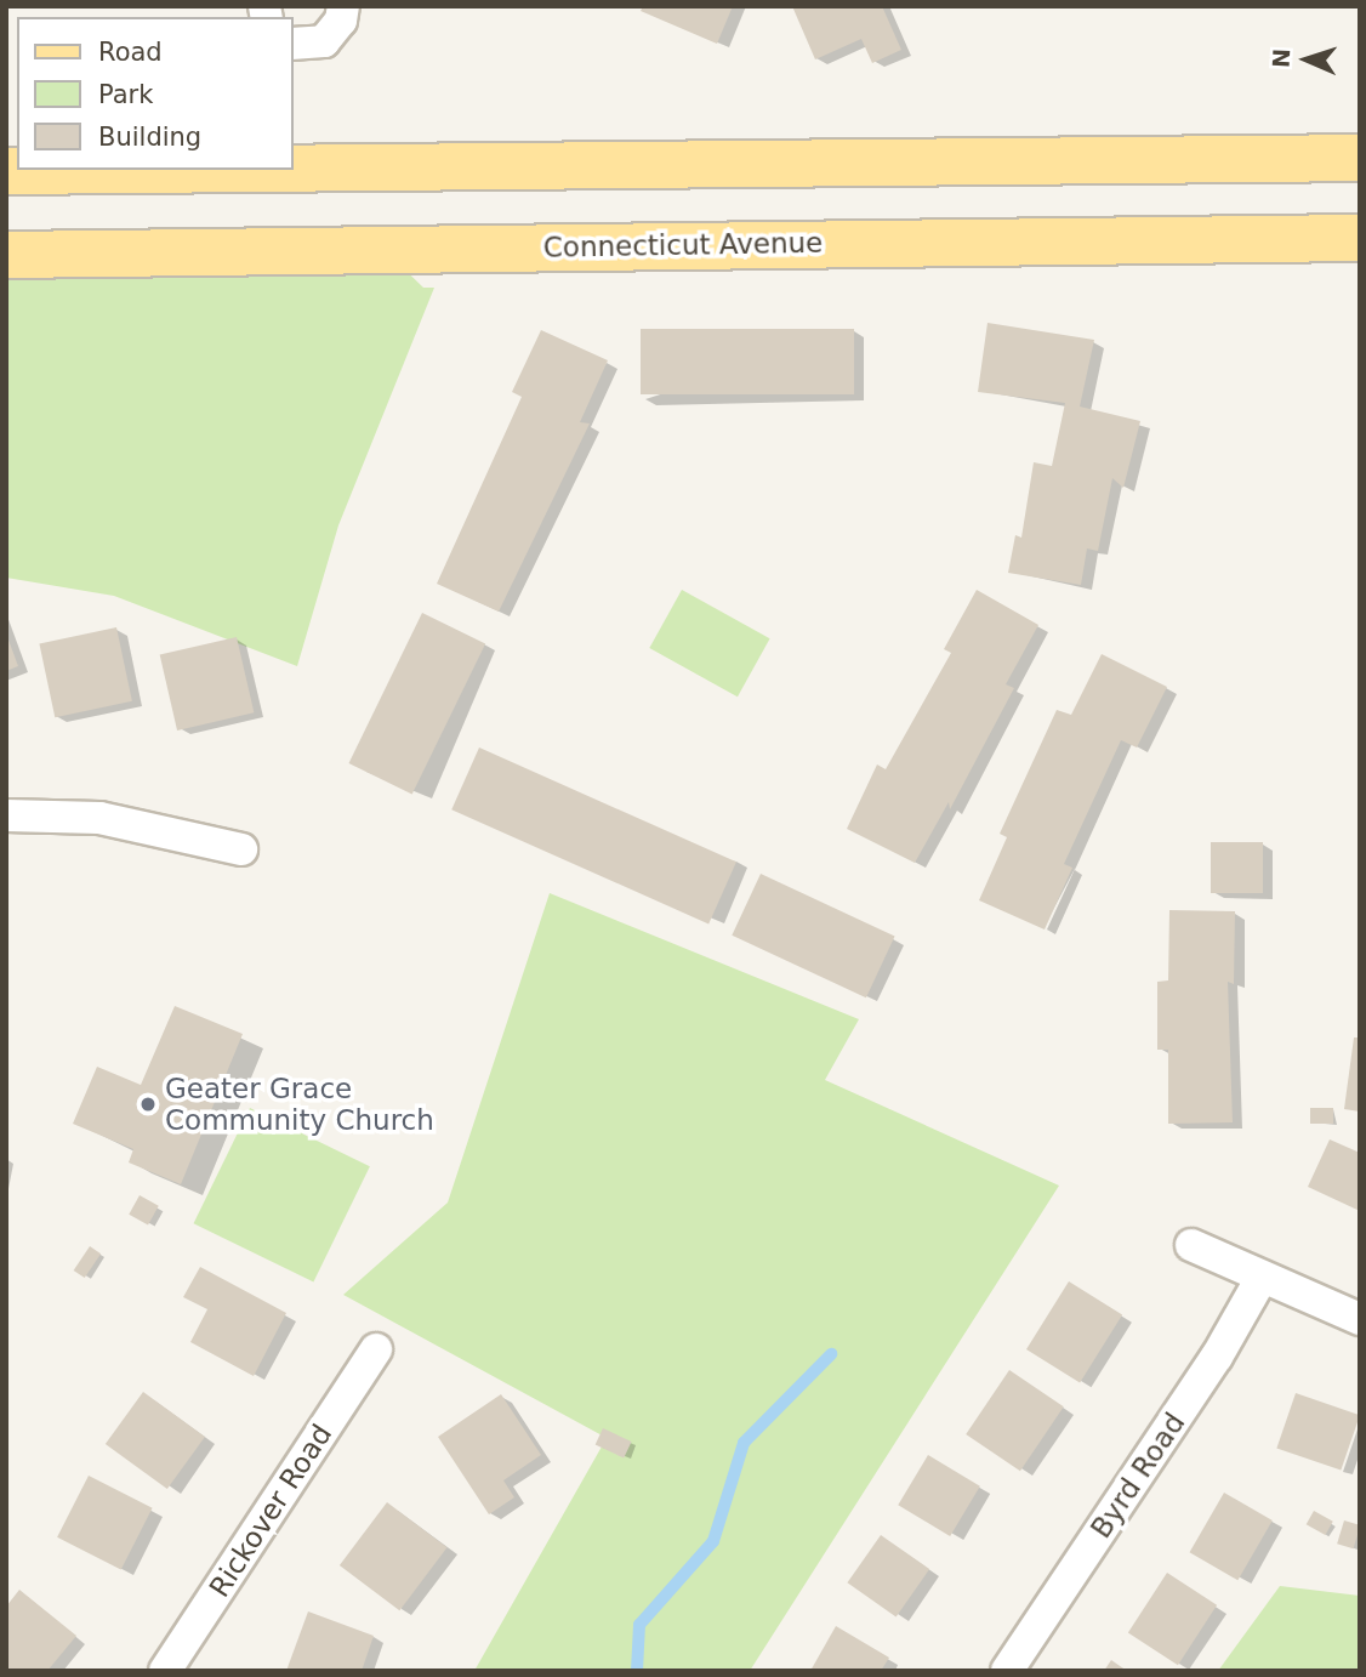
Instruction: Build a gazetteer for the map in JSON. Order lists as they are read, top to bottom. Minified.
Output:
{"streets":{"main road":["Connecticut Avenue"],"street":["Byrd Road","Rickover Road"]},"places":["Geater Grace Community Church"],"legend":["Road","Park","Building"],"north":"left"}
